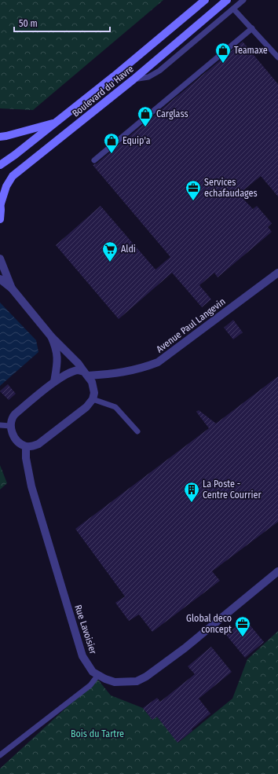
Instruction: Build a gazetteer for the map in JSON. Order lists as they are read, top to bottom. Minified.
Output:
{"streets":{"main road":["Boulevard du Havre"],"street":["Avenue Paul Langevin","Rue Lavoisier"]},"parks":["Bois du Tartre"],"places":{"shop":["Teamaxe","Carglass","Equip'a"],"office":["Services echafaudages","Global deco concept"],"supermarket":["Aldi"],"building":["La Poste - Centre Courrier"]},"scale_bar":"50 m"}
